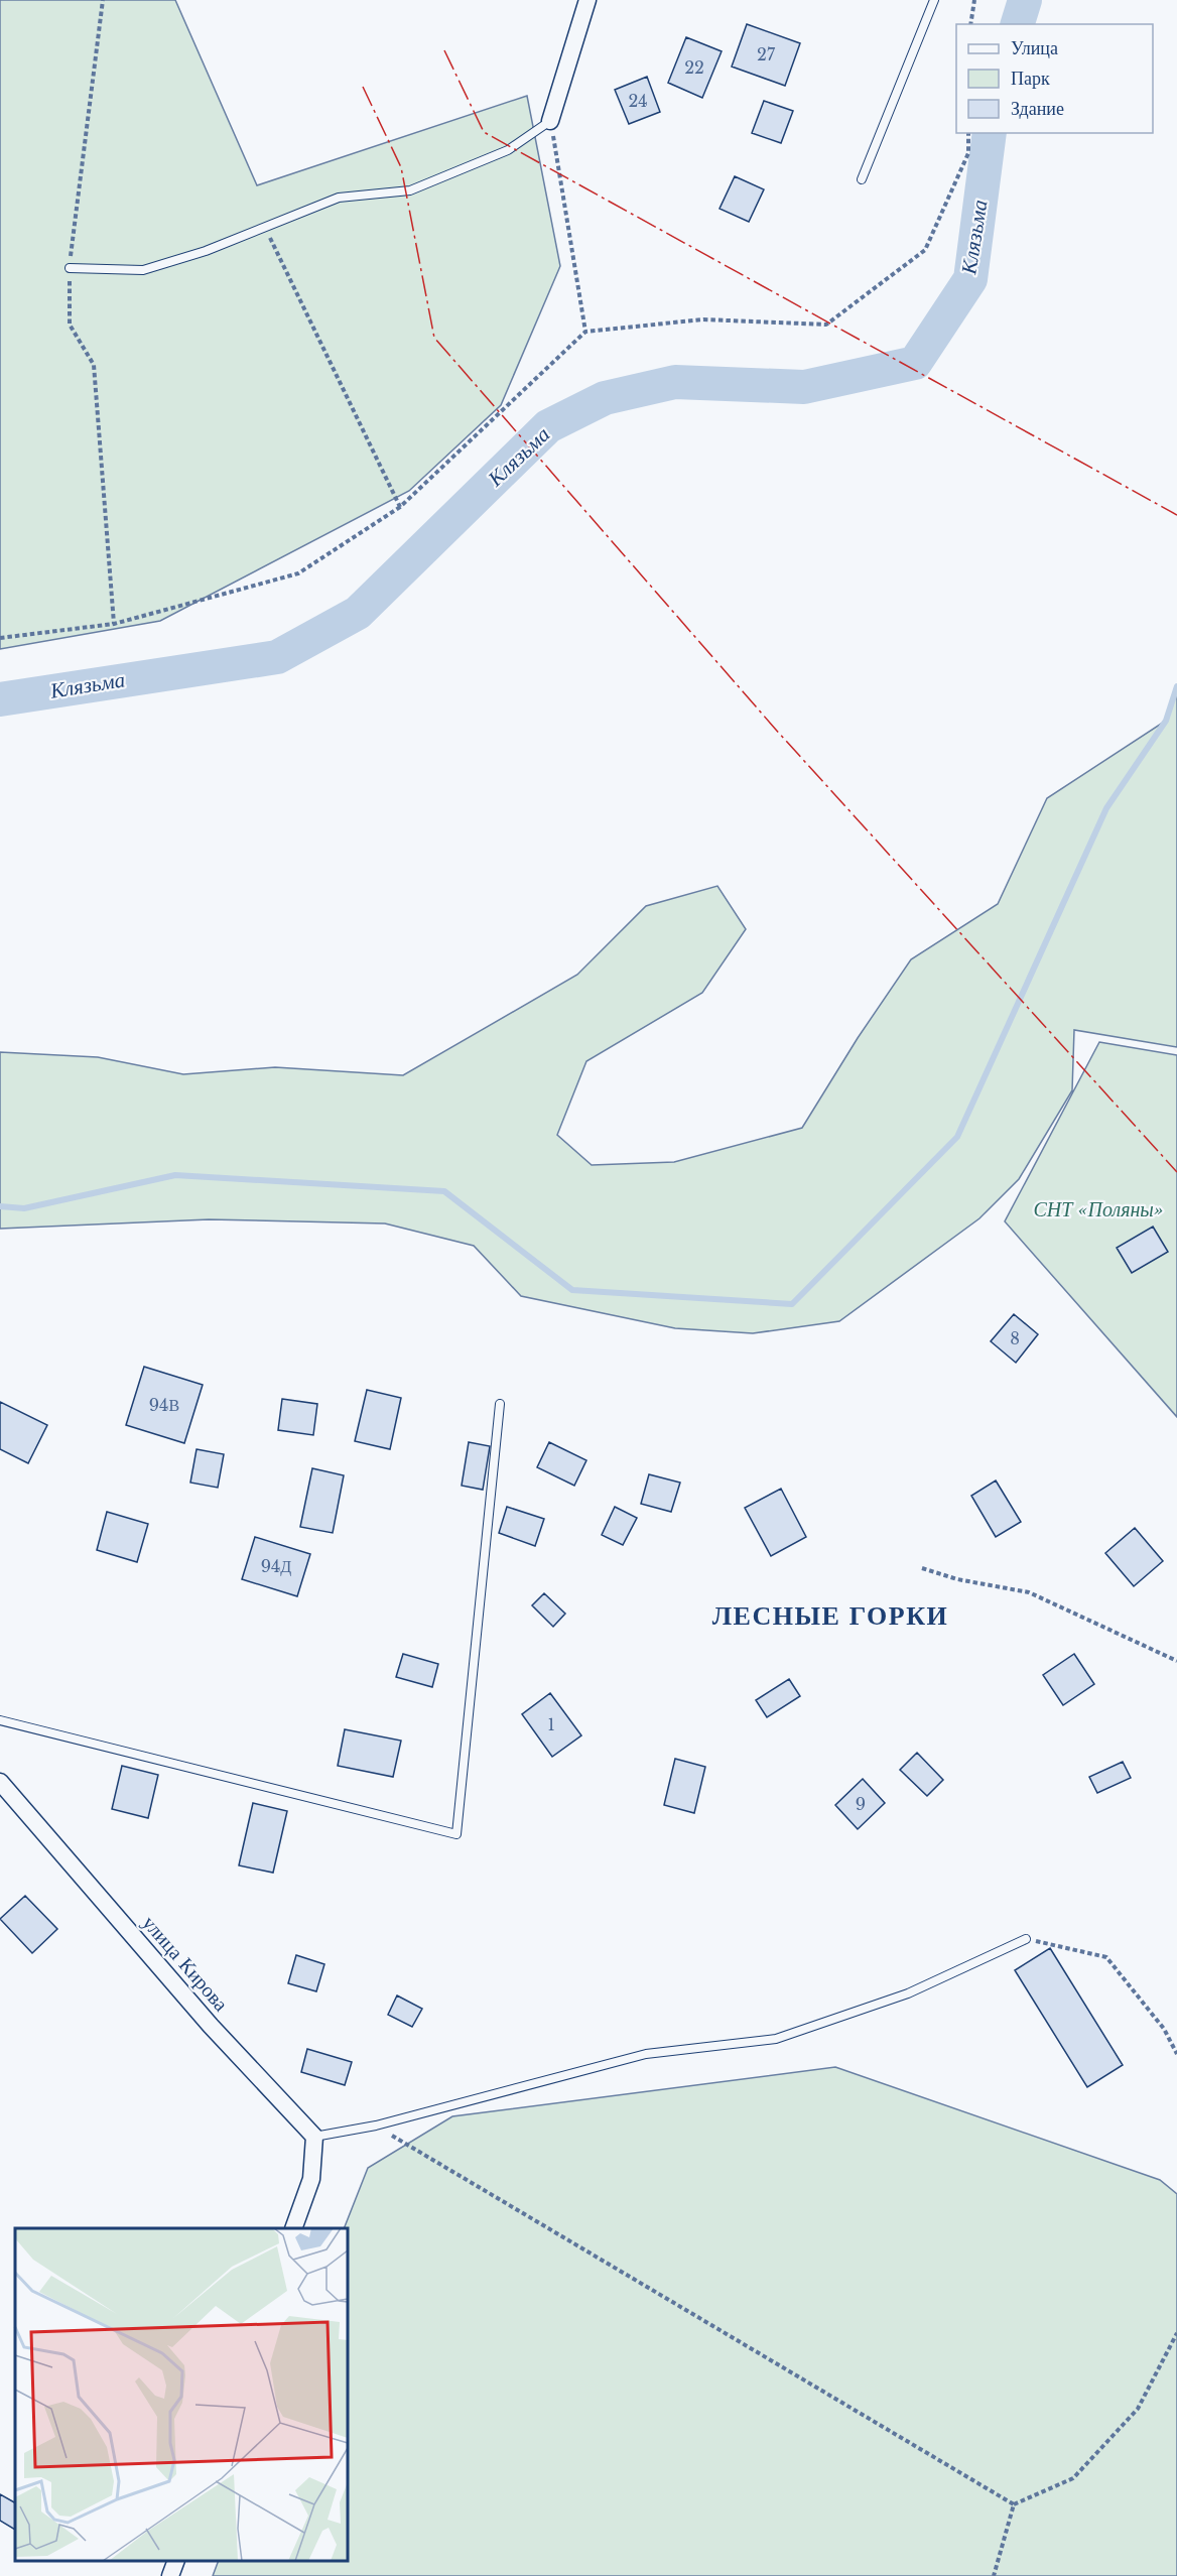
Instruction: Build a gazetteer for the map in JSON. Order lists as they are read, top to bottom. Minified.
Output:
{"streets":{"street":["улица Кирова"]},"districts":["ЛЕСНЫЕ ГОРКИ"],"water":["Клязьма"],"parks":["СНТ «Поляны»"],"house_numbers":["27","22","24","8","94В","94Д","1","9"],"legend":["Улица","Парк","Здание"]}
